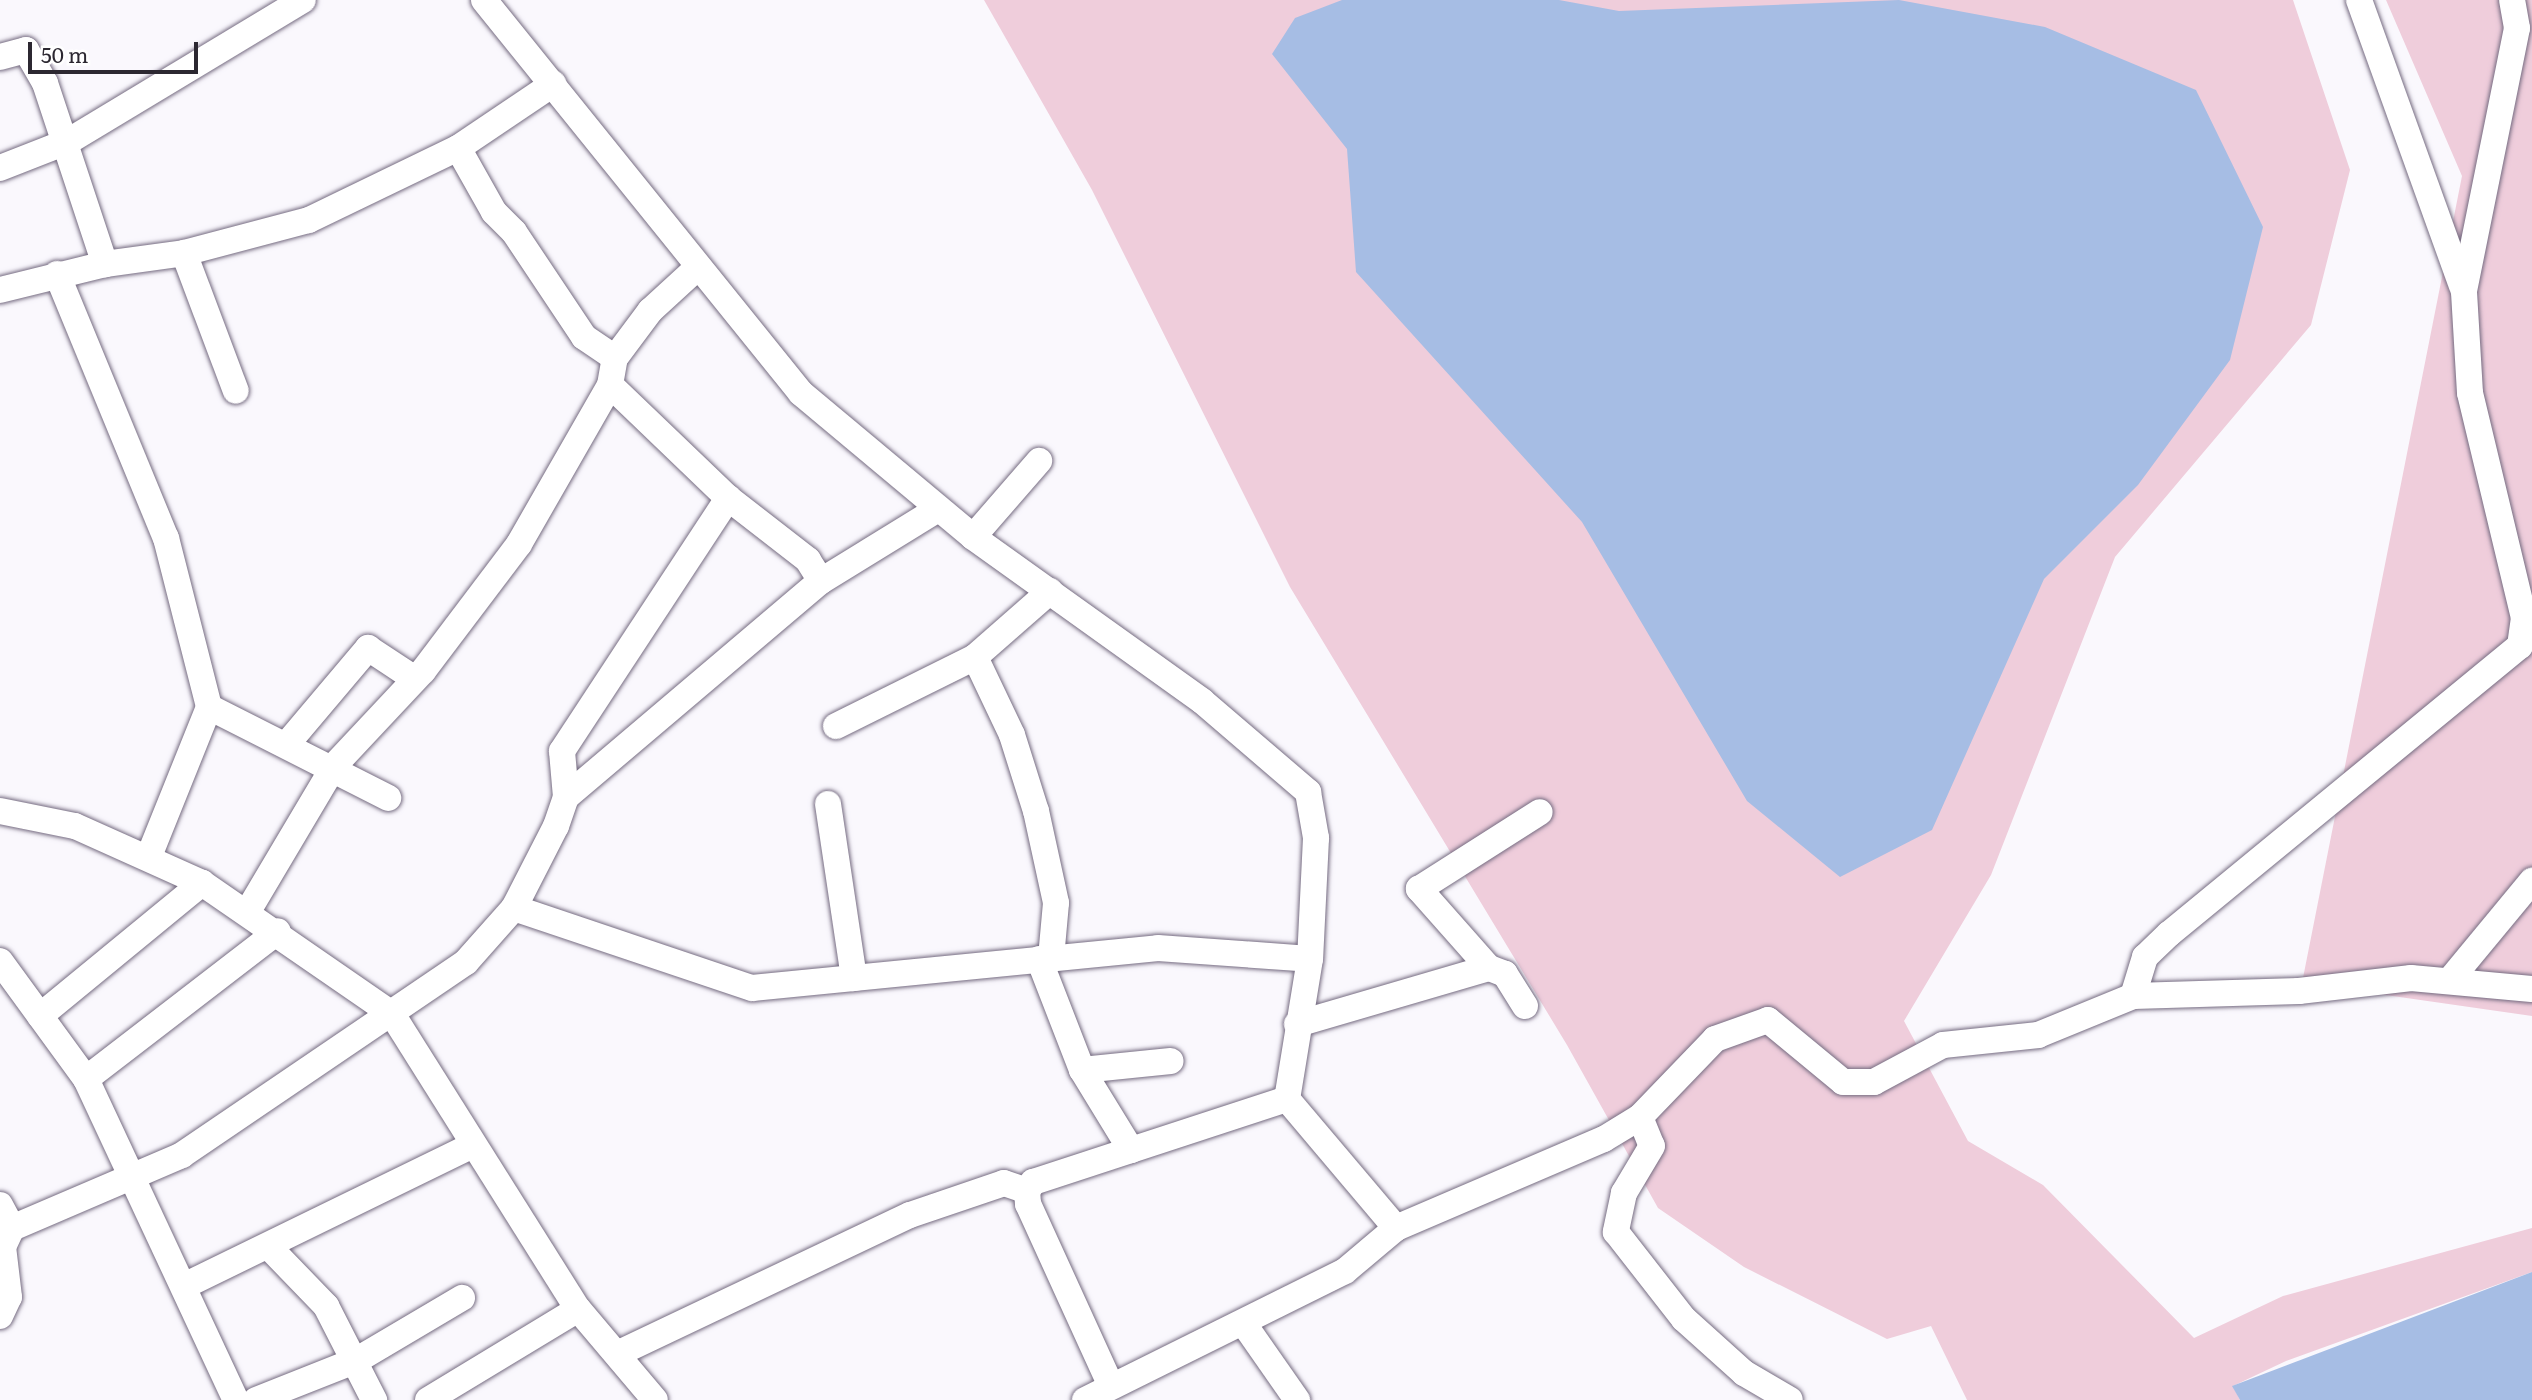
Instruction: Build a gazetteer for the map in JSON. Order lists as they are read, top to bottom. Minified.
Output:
{"scale_bar":"50 m"}
